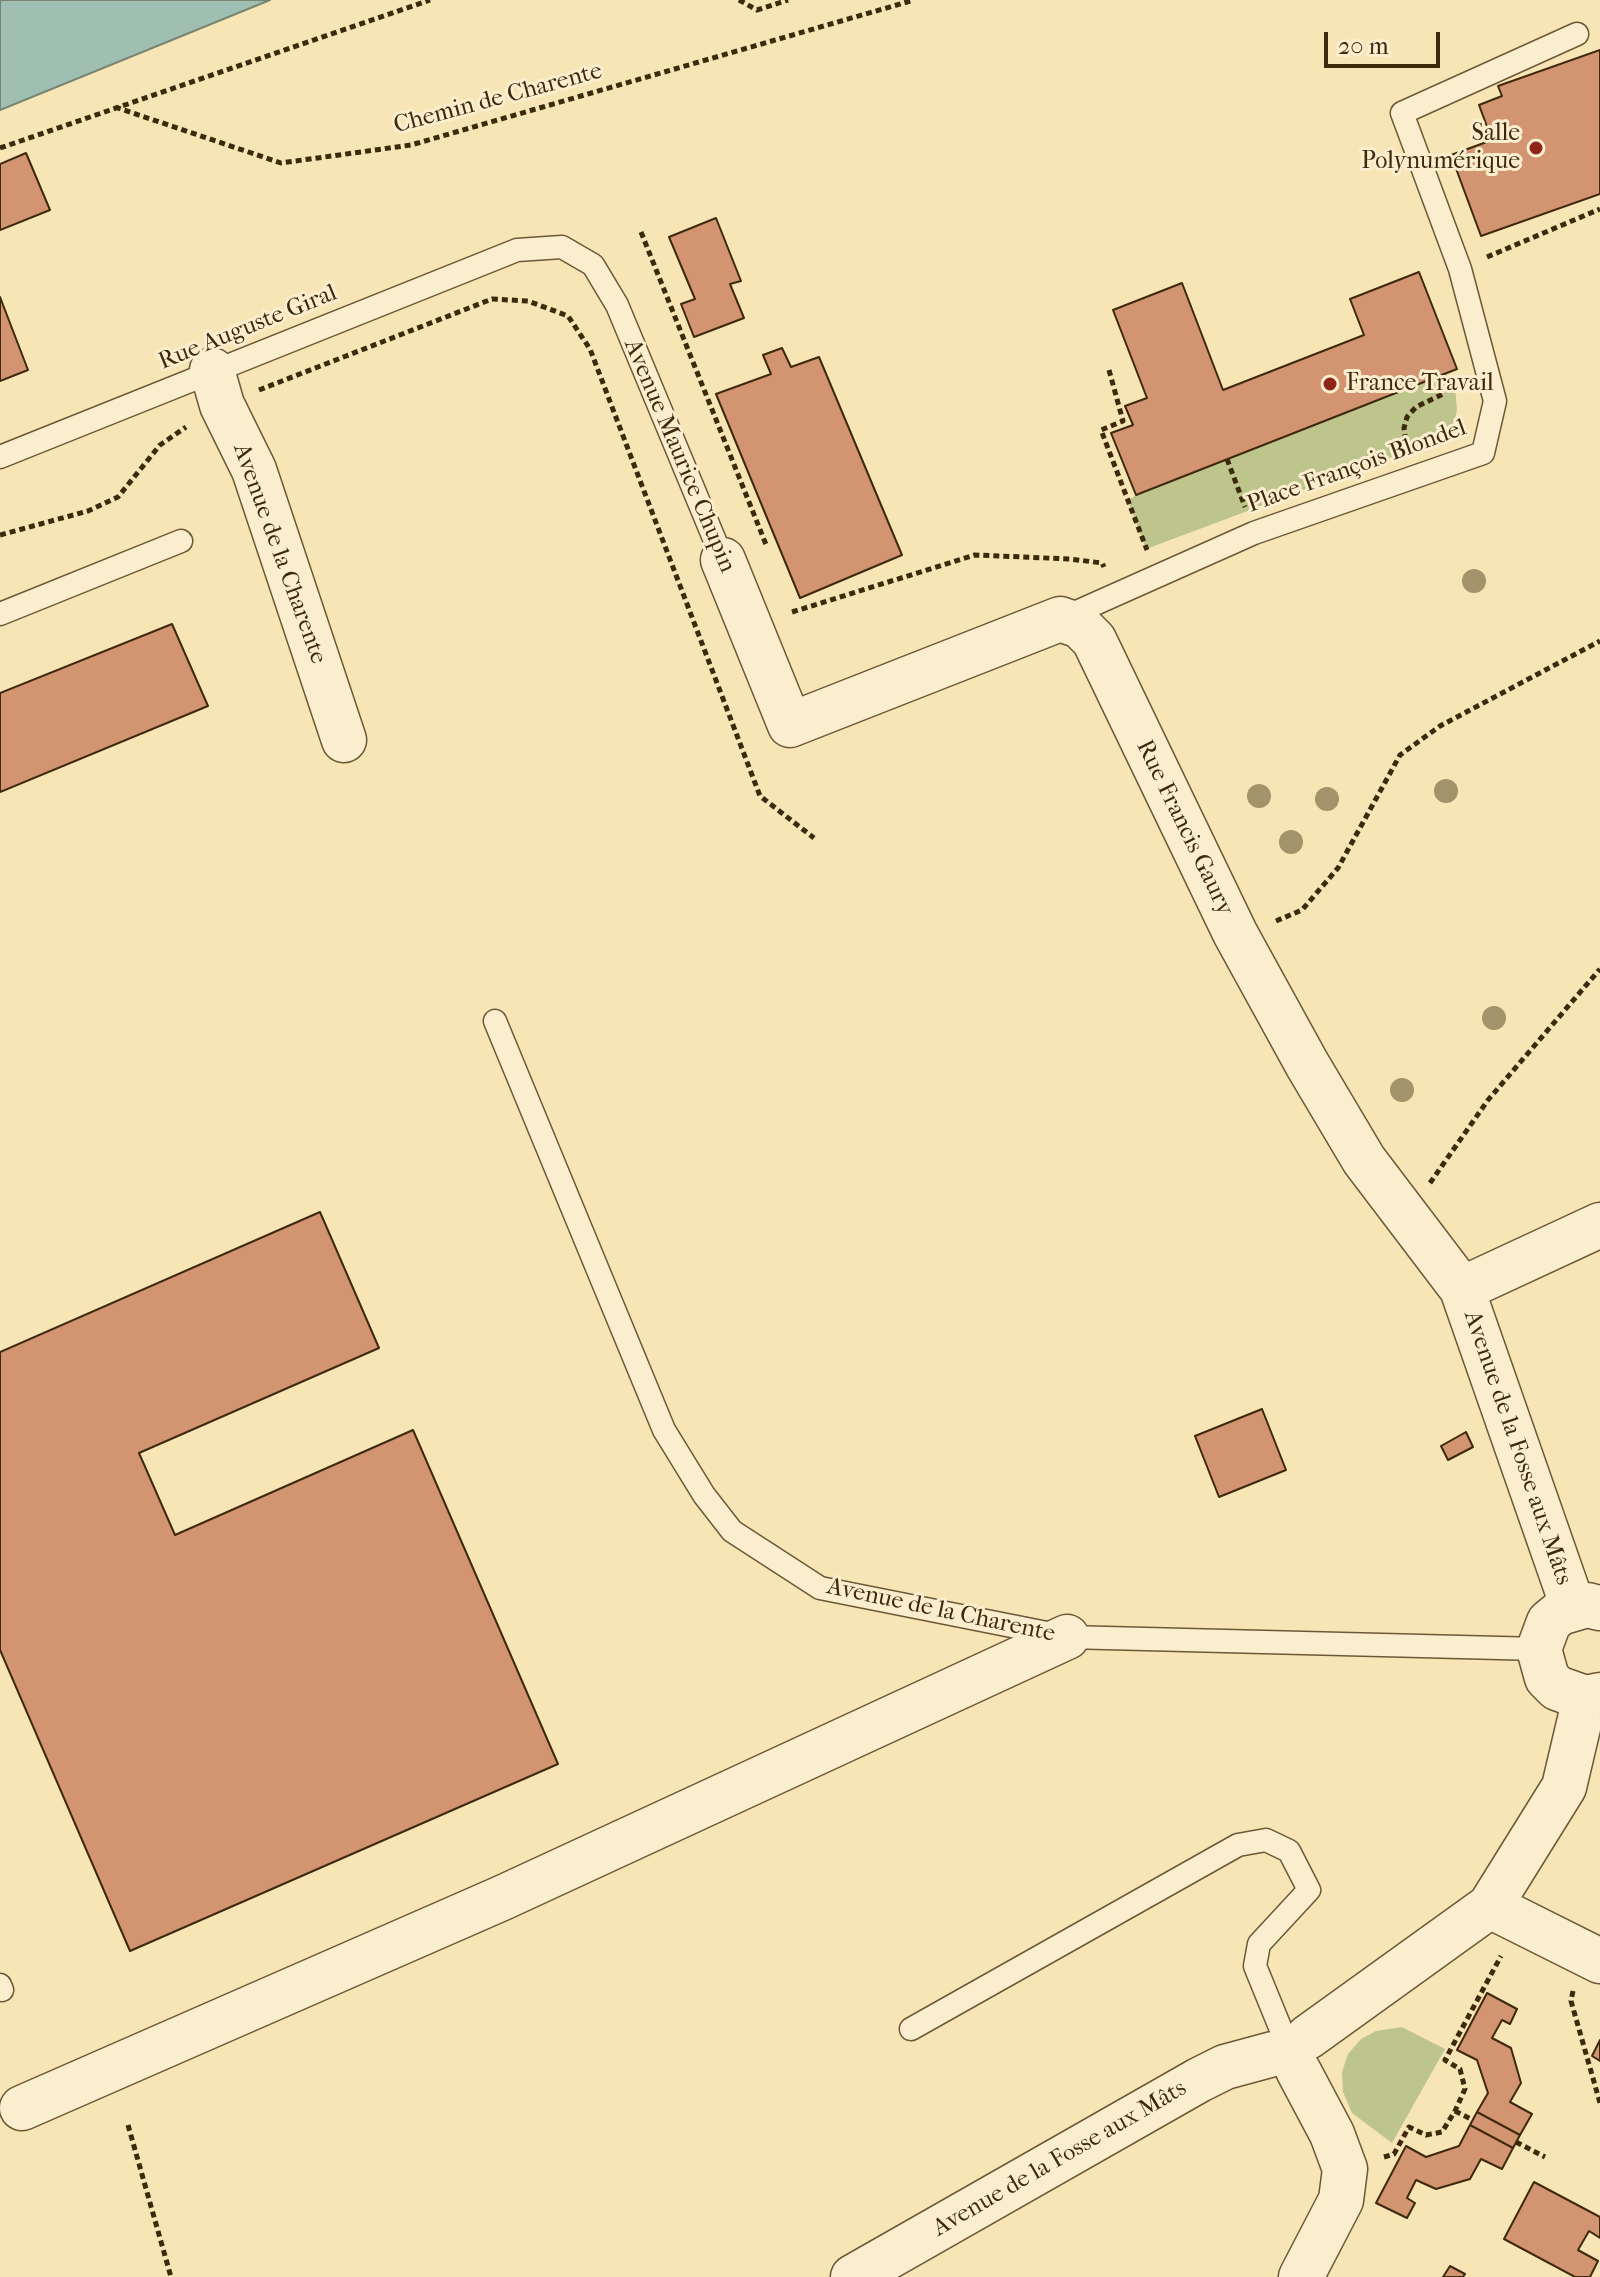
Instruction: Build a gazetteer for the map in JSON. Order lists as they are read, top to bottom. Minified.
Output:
{"streets":{"street":["Avenue Maurice Chupin","Avenue de la Charente","Rue Francis Gaury","Avenue de la Fosse aux Mâts"],"lane":["Rue Auguste Giral","Place François Blondel"],"path":["Chemin de Charente"]},"crossings":[["Rue Auguste Giral","Avenue Maurice Chupin"],["Rue Auguste Giral","Avenue de la Charente"],["Avenue Maurice Chupin","Place François Blondel"],["Avenue Maurice Chupin","Rue Francis Gaury"],["Place François Blondel","Rue Francis Gaury"],["Rue Francis Gaury","Avenue de la Fosse aux Mâts"]],"places":["Salle Polynumérique","France Travail"],"scale_bar":"20 m"}
